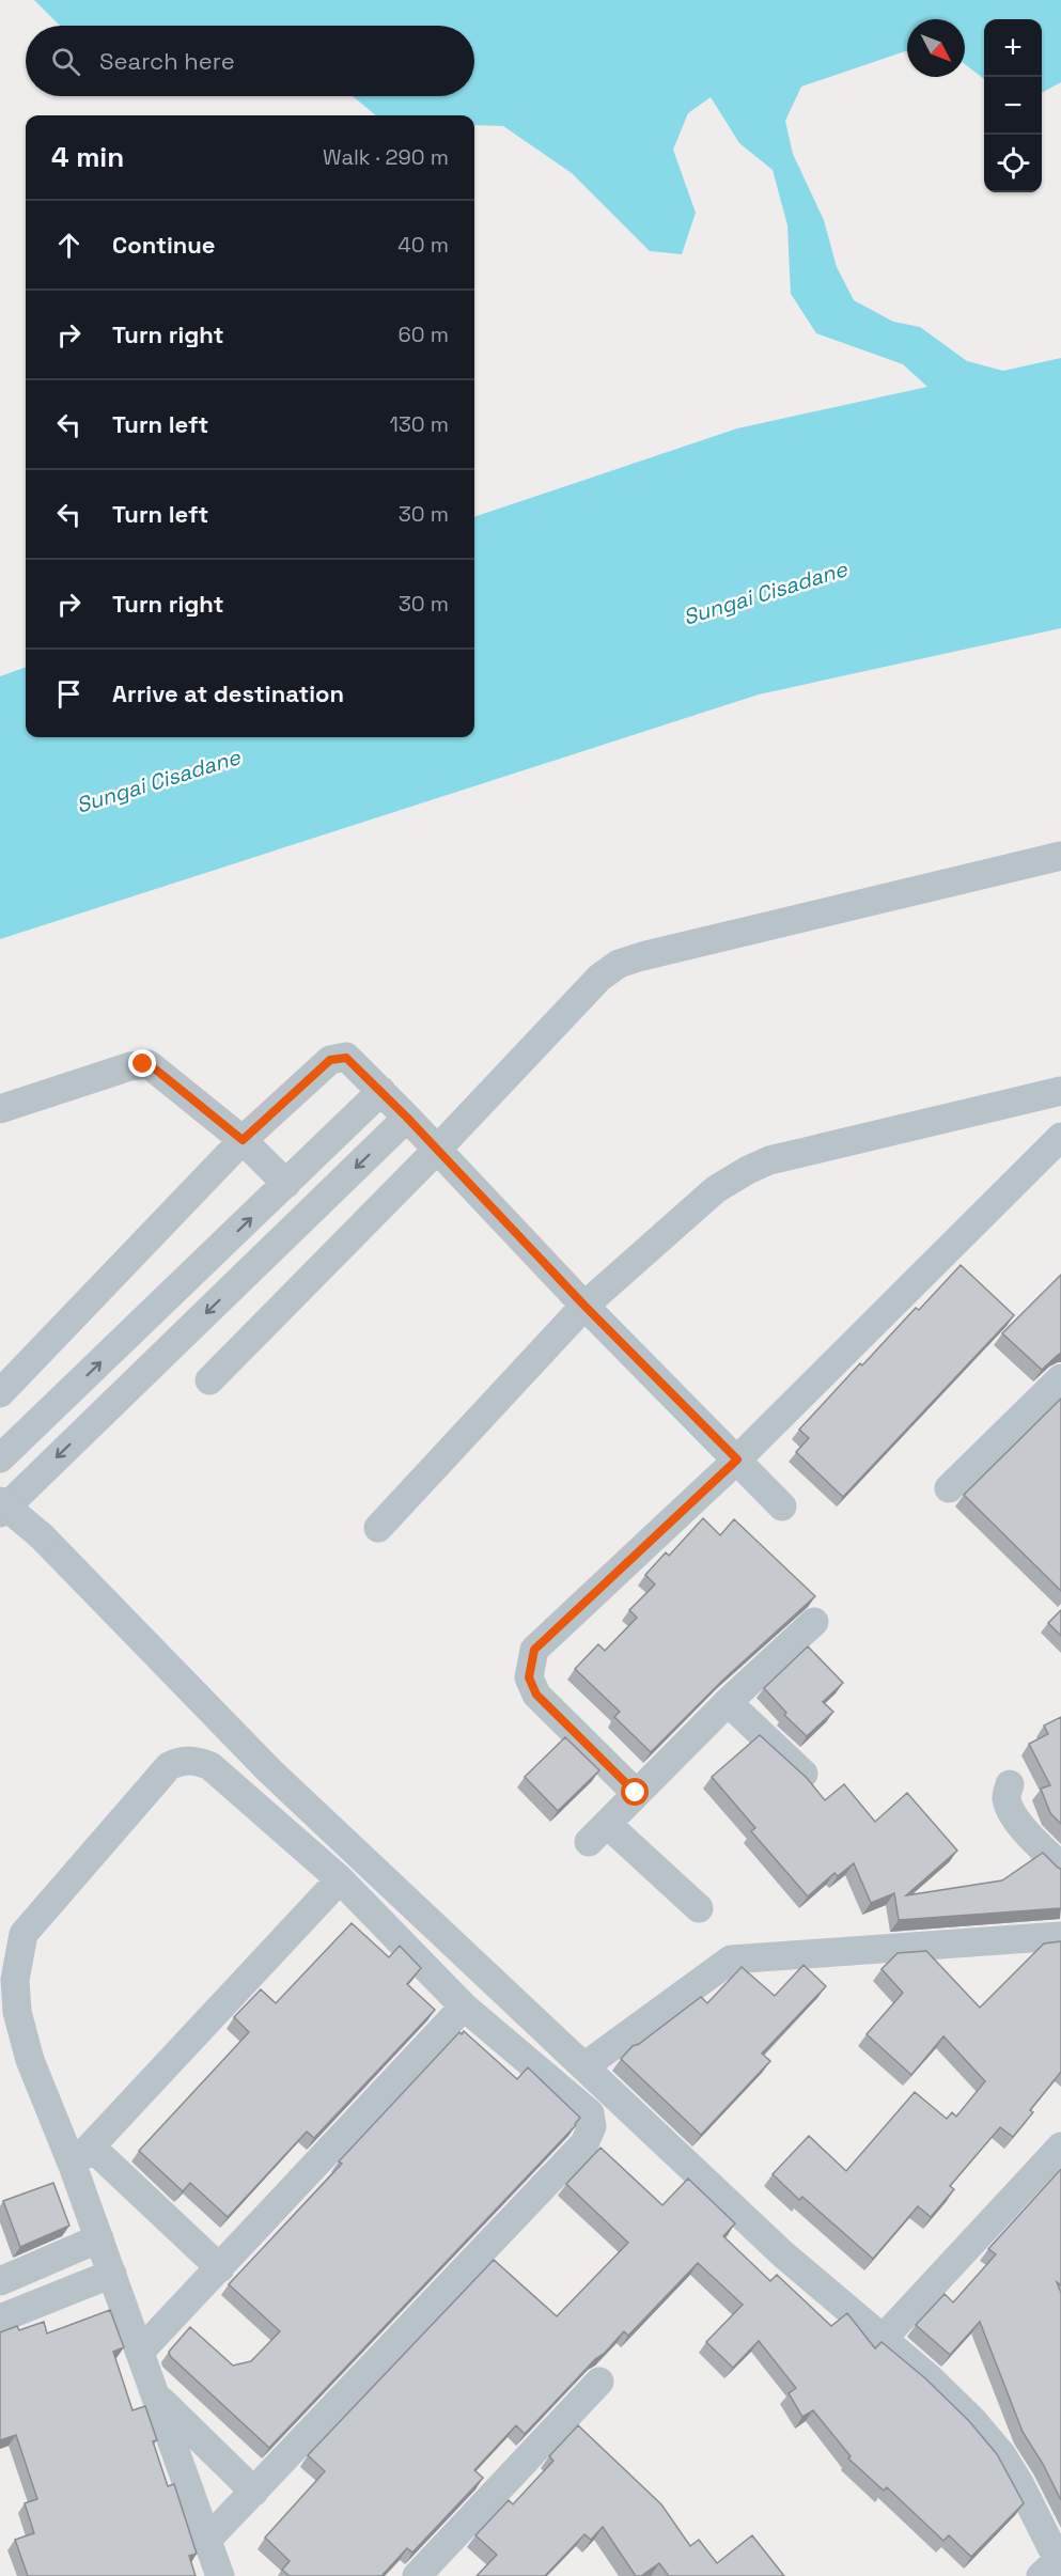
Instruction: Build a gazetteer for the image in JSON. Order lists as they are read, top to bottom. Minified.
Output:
{"water":["Sungai Cisadane"],"north":"bottom right","page":{"map_buttons":["+","−"],"search":"Search here","heading":["4 min","Walk · 290 m"],"list":[["Continue","40 m"],["Turn right","60 m"],["Turn left","130 m"],["Turn left","30 m"],["Turn right","30 m"],"Arrive at destination"]}}
